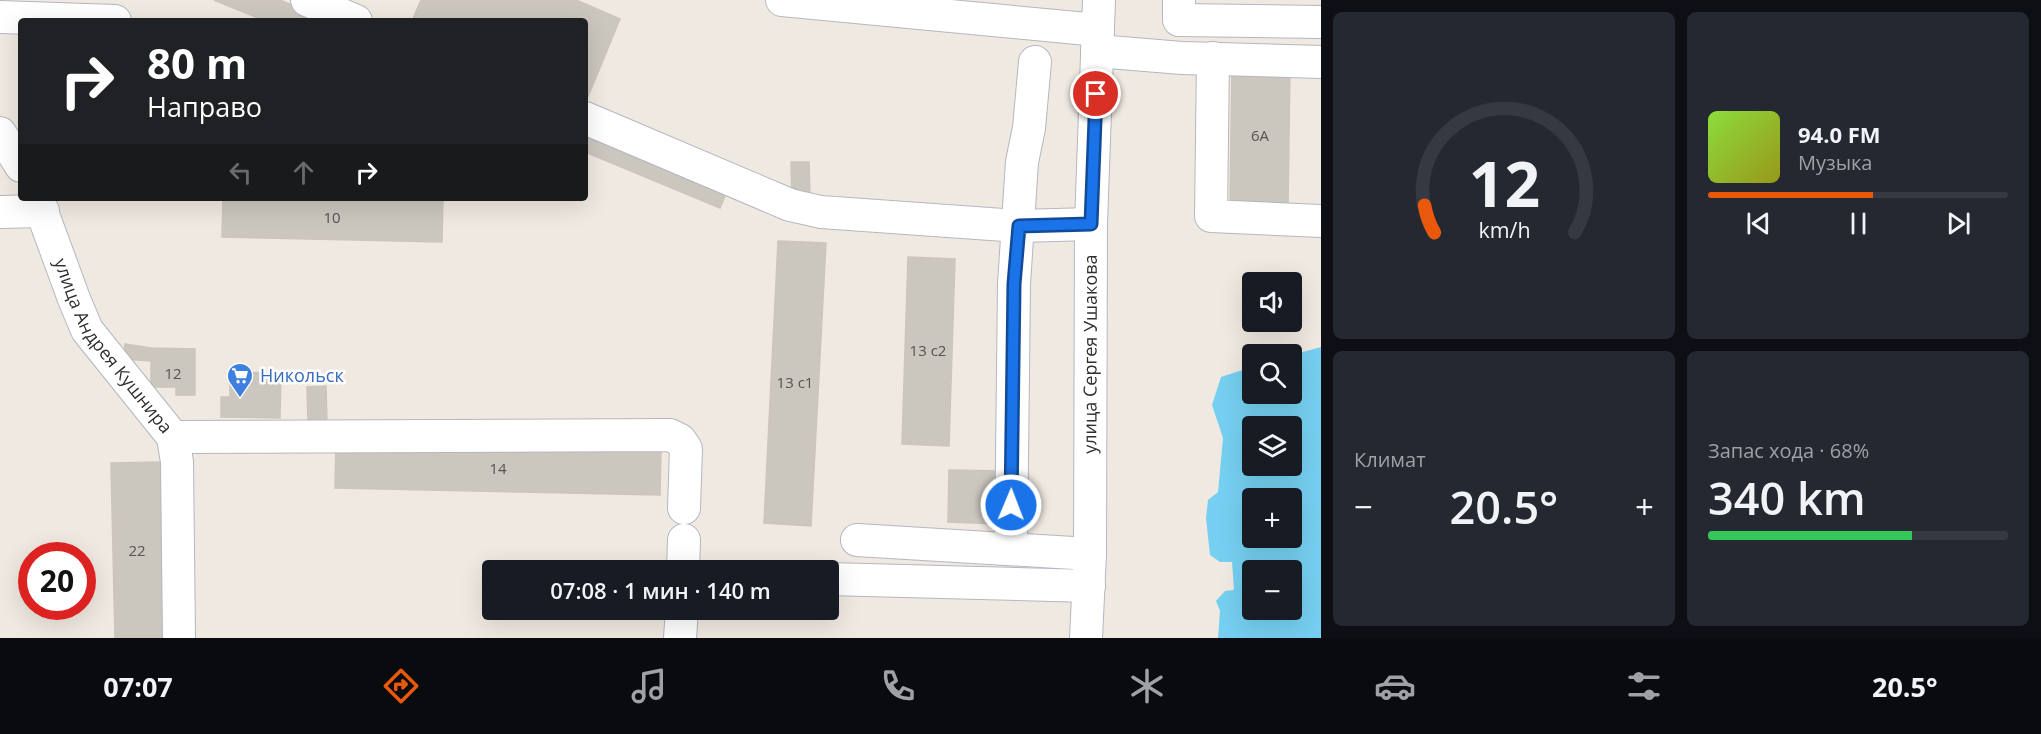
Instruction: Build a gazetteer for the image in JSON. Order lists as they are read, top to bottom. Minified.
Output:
{"streets":{"street":["улица Андрея Кушнира","улица Сергея Ушакова"]},"places":{"supermarket":["Никольск"]},"house_numbers":["6А","10","13 с2","12","13 с1","14","22"],"page":{"turn":["80 m","Направо"],"song":["94.0 FM","Музыка"],"map_buttons":["+","−"],"tile":["Климат",["Запас хода · 68%","340 km"]],"heat":["−","20.5°","+"],"limit":"20","trip":"07:08 · 1 мин · 140 m","tabs":["07:07","20.5°"],"gauge":["12","km/h"]}}
